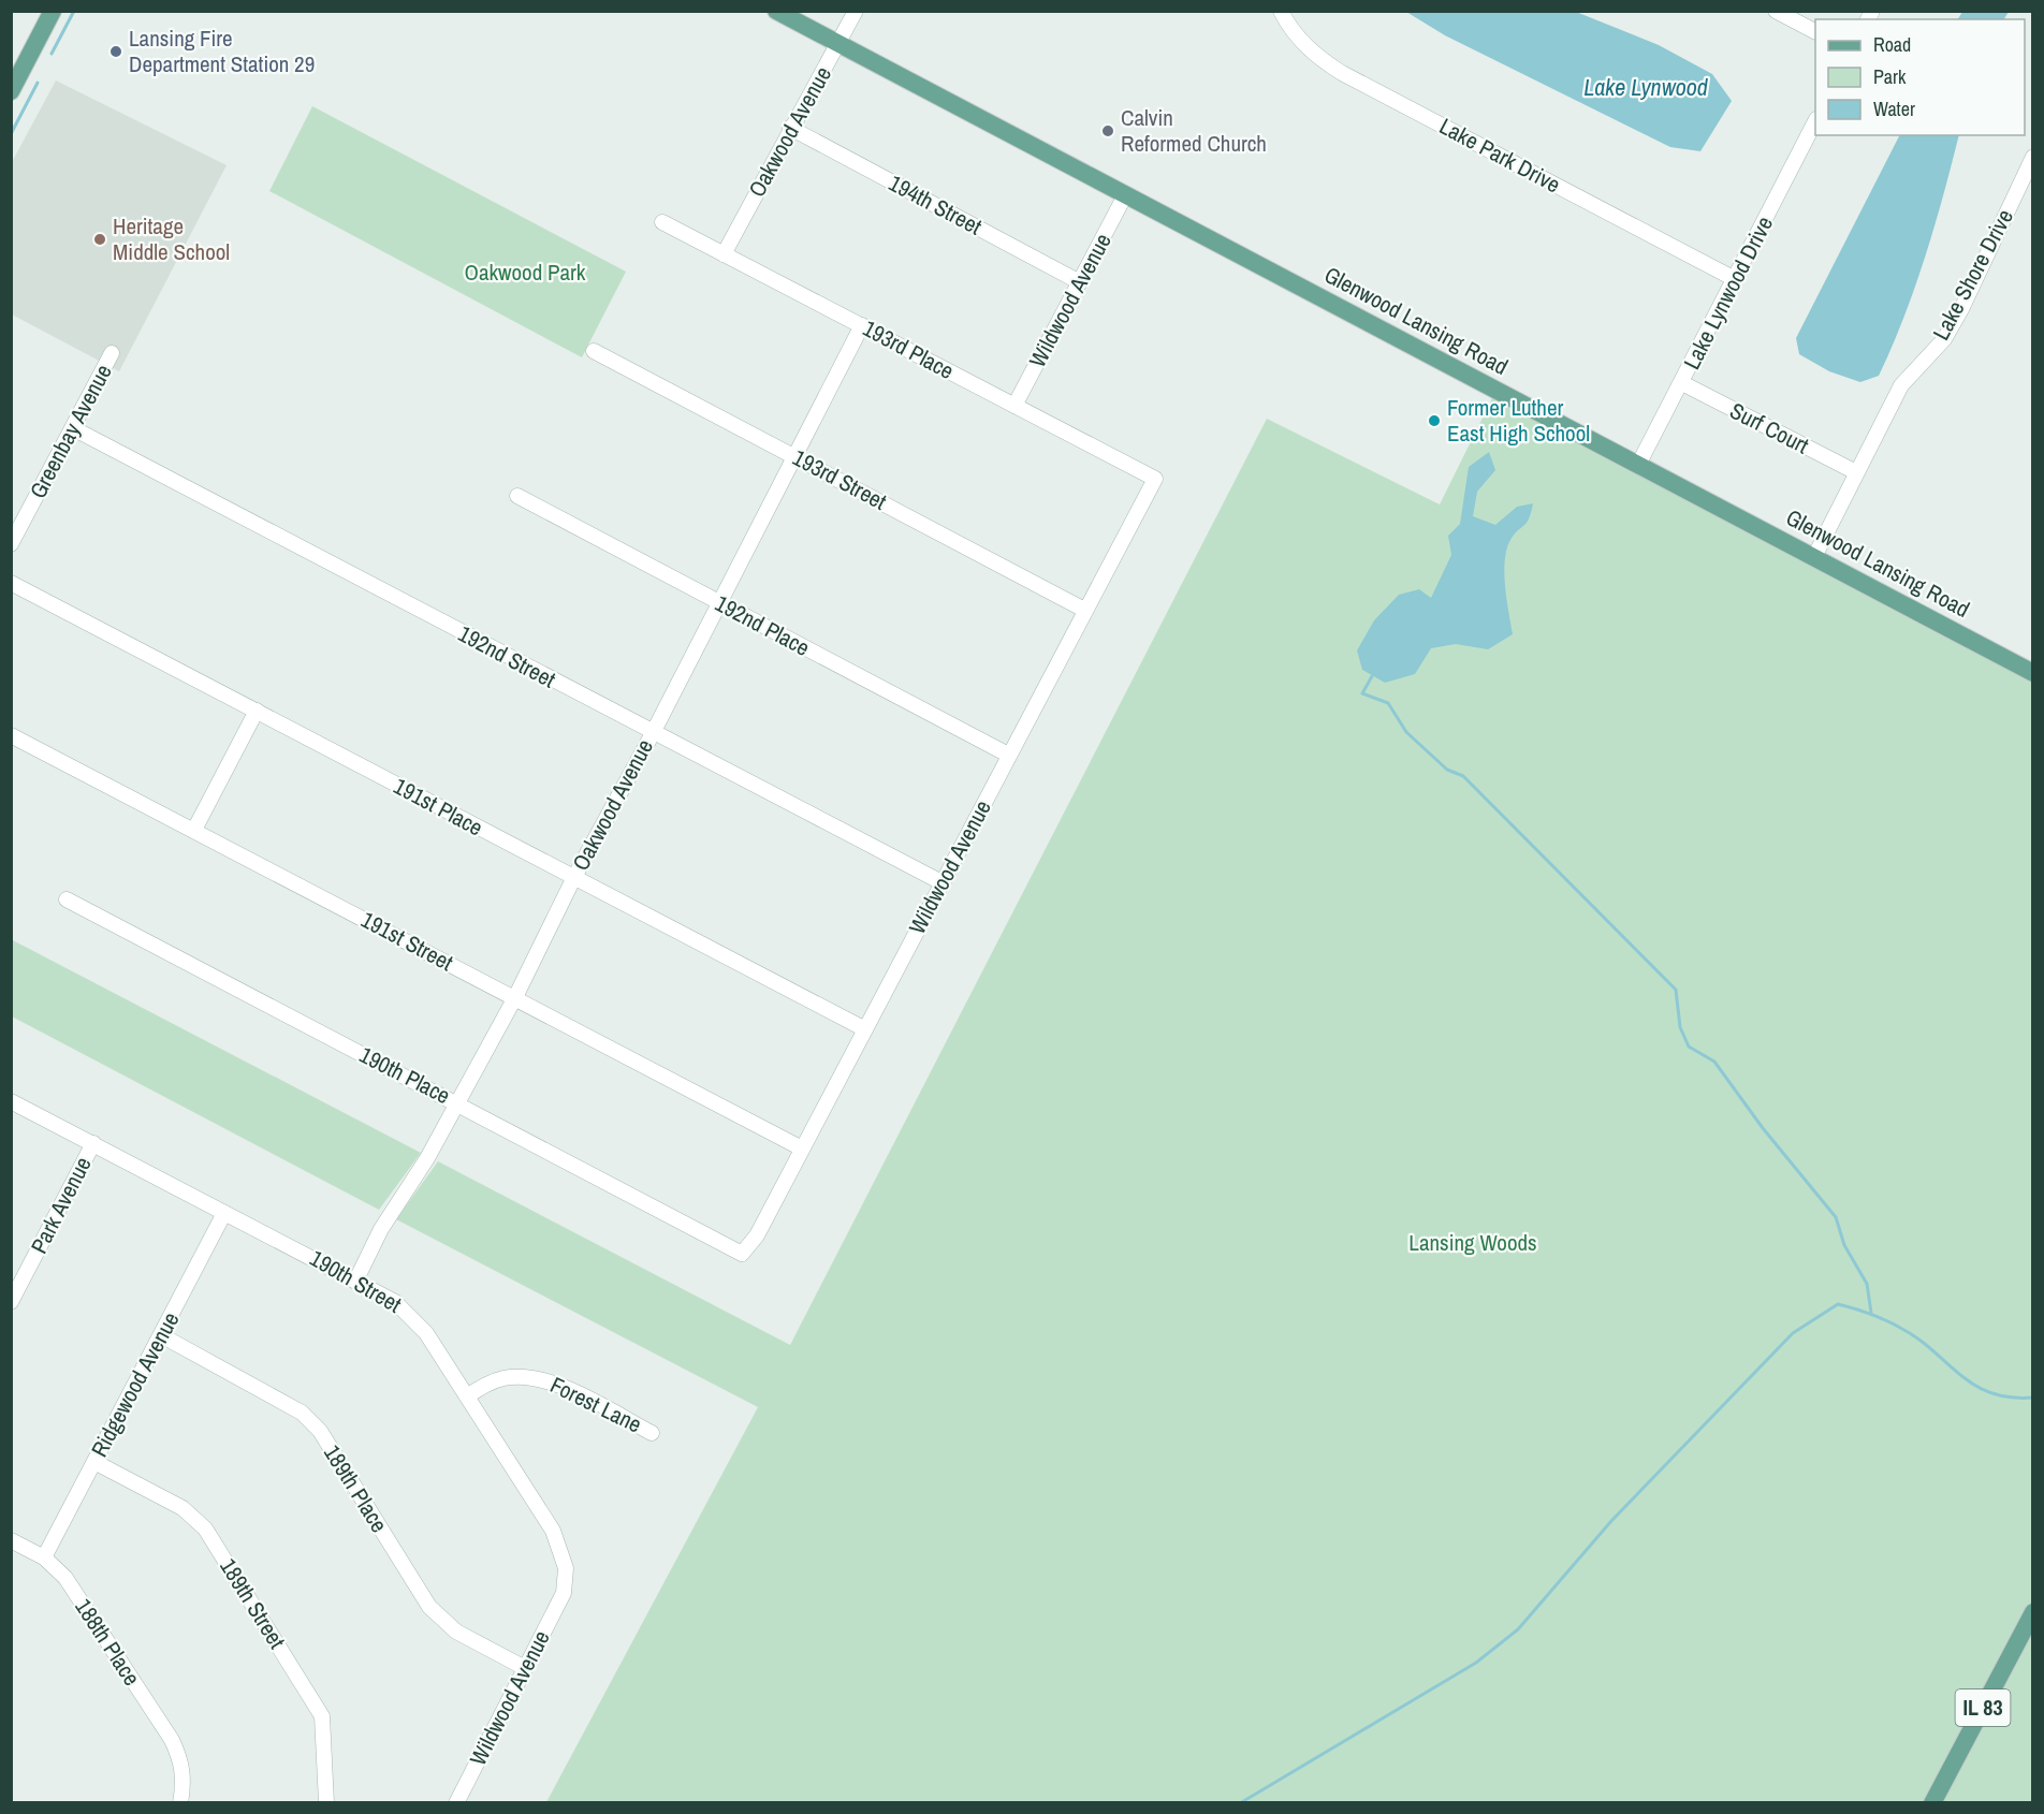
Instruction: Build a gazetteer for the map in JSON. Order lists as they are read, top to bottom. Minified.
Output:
{"streets":{"main road":["Glenwood Lansing Road","IL 83"],"street":["Oakwood Avenue","Lake Park Drive","194th Street","Lake Shore Drive","Lake Lynwood Drive","Wildwood Avenue","193rd Place","Surf Court","Greenbay Avenue","193rd Street","192nd Place","192nd Street","191st Place","191st Street","190th Place","Park Avenue","190th Street","Ridgewood Avenue","Forest Lane","189th Place","189th Street","188th Place"]},"crossings":[["Oakwood Avenue","194th Street"],["Oakwood Avenue","Glenwood Lansing Road"],["Oakwood Avenue","193rd Place"],["Oakwood Avenue","193rd Street"],["Oakwood Avenue","192nd Place"],["Oakwood Avenue","192nd Street"],["Oakwood Avenue","191st Place"],["Oakwood Avenue","191st Street"],["Oakwood Avenue","190th Place"],["Oakwood Avenue","190th Street"],["Lake Park Drive","Lake Lynwood Drive"],["194th Street","Wildwood Avenue"],["Lake Shore Drive","Glenwood Lansing Road"],["Lake Shore Drive","Surf Court"],["Lake Lynwood Drive","Glenwood Lansing Road"],["Lake Lynwood Drive","Surf Court"],["Wildwood Avenue","Glenwood Lansing Road"],["Wildwood Avenue","193rd Place"],["Wildwood Avenue","193rd Street"],["Wildwood Avenue","192nd Place"],["Wildwood Avenue","192nd Street"],["Wildwood Avenue","191st Place"],["Wildwood Avenue","191st Street"],["Wildwood Avenue","190th Place"],["Wildwood Avenue","190th Street"],["Wildwood Avenue","189th Place"],["Greenbay Avenue","192nd Street"],["Park Avenue","190th Street"],["190th Street","Ridgewood Avenue"],["190th Street","Forest Lane"],["Ridgewood Avenue","189th Place"],["Ridgewood Avenue","189th Street"],["Ridgewood Avenue","188th Place"]],"water":["Lake Lynwood"],"parks":["Oakwood Park","Lansing Woods"],"places":["Lansing Fire Department Station 29","Calvin Reformed Church","Heritage Middle School","Former Luther East High School"],"legend":["Road","Park","Water"]}
